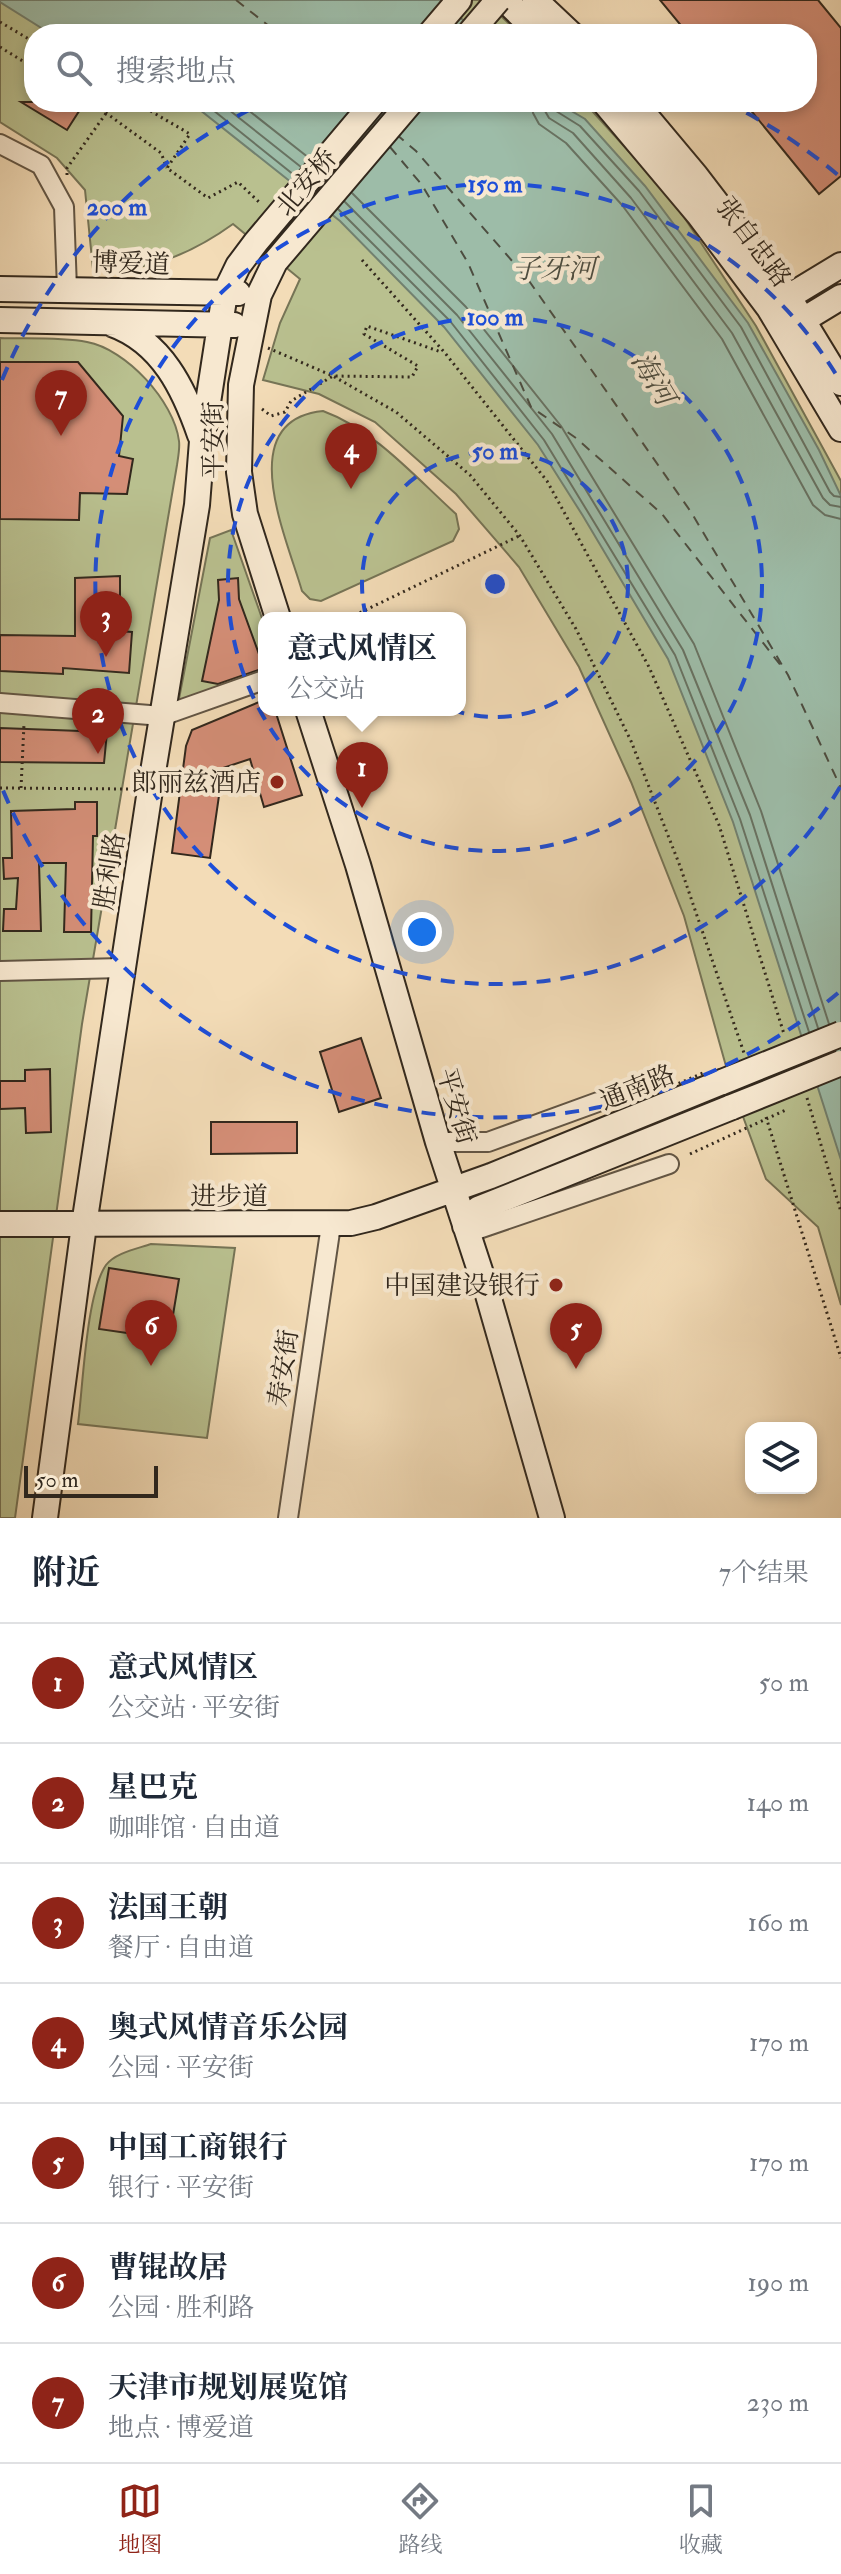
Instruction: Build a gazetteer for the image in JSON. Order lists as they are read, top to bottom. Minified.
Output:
{"streets":{"main road":["北安桥","张自忠路","博爱道","平安街","胜利路","通南路","进步道"],"street":["寿安街"]},"crossings":[["北安桥","平安街"],["北安桥","胜利路"],["平安街","胜利路"],["平安街","通南路"],["平安街","进步道"],["胜利路","进步道"],["通南路","进步道"],["进步道","寿安街"]],"water":["子牙河","海河"],"places":["郎丽兹酒店","中国建设银行"],"scale_bar":"50 m","page":{"search":"搜索地点","pins":["7","4","3","2","1","6","5"],"popup":["意式风情区","公交站"],"scale":"50 m","heading":["附近","7个结果"],"list":[{"mark":"1","name":"意式风情区","note":"公交站 · 平安街","value":"50 m"},{"mark":"2","name":"星巴克","note":"咖啡馆 · 自由道","value":"140 m"},{"mark":"3","name":"法国王朝","note":"餐厅 · 自由道","value":"160 m"},{"mark":"4","name":"奥式风情音乐公园","note":"公园 · 平安街","value":"170 m"},{"mark":"5","name":"中国工商银行","note":"银行 · 平安街","value":"170 m"},{"mark":"6","name":"曹锟故居","note":"公园 · 胜利路","value":"190 m"},{"mark":"7","name":"天津市规划展览馆","note":"地点 · 博爱道","value":"230 m"}],"nav":["地图","路线","收藏"]},"rings":["150 m","200 m","100 m","50 m"]}
